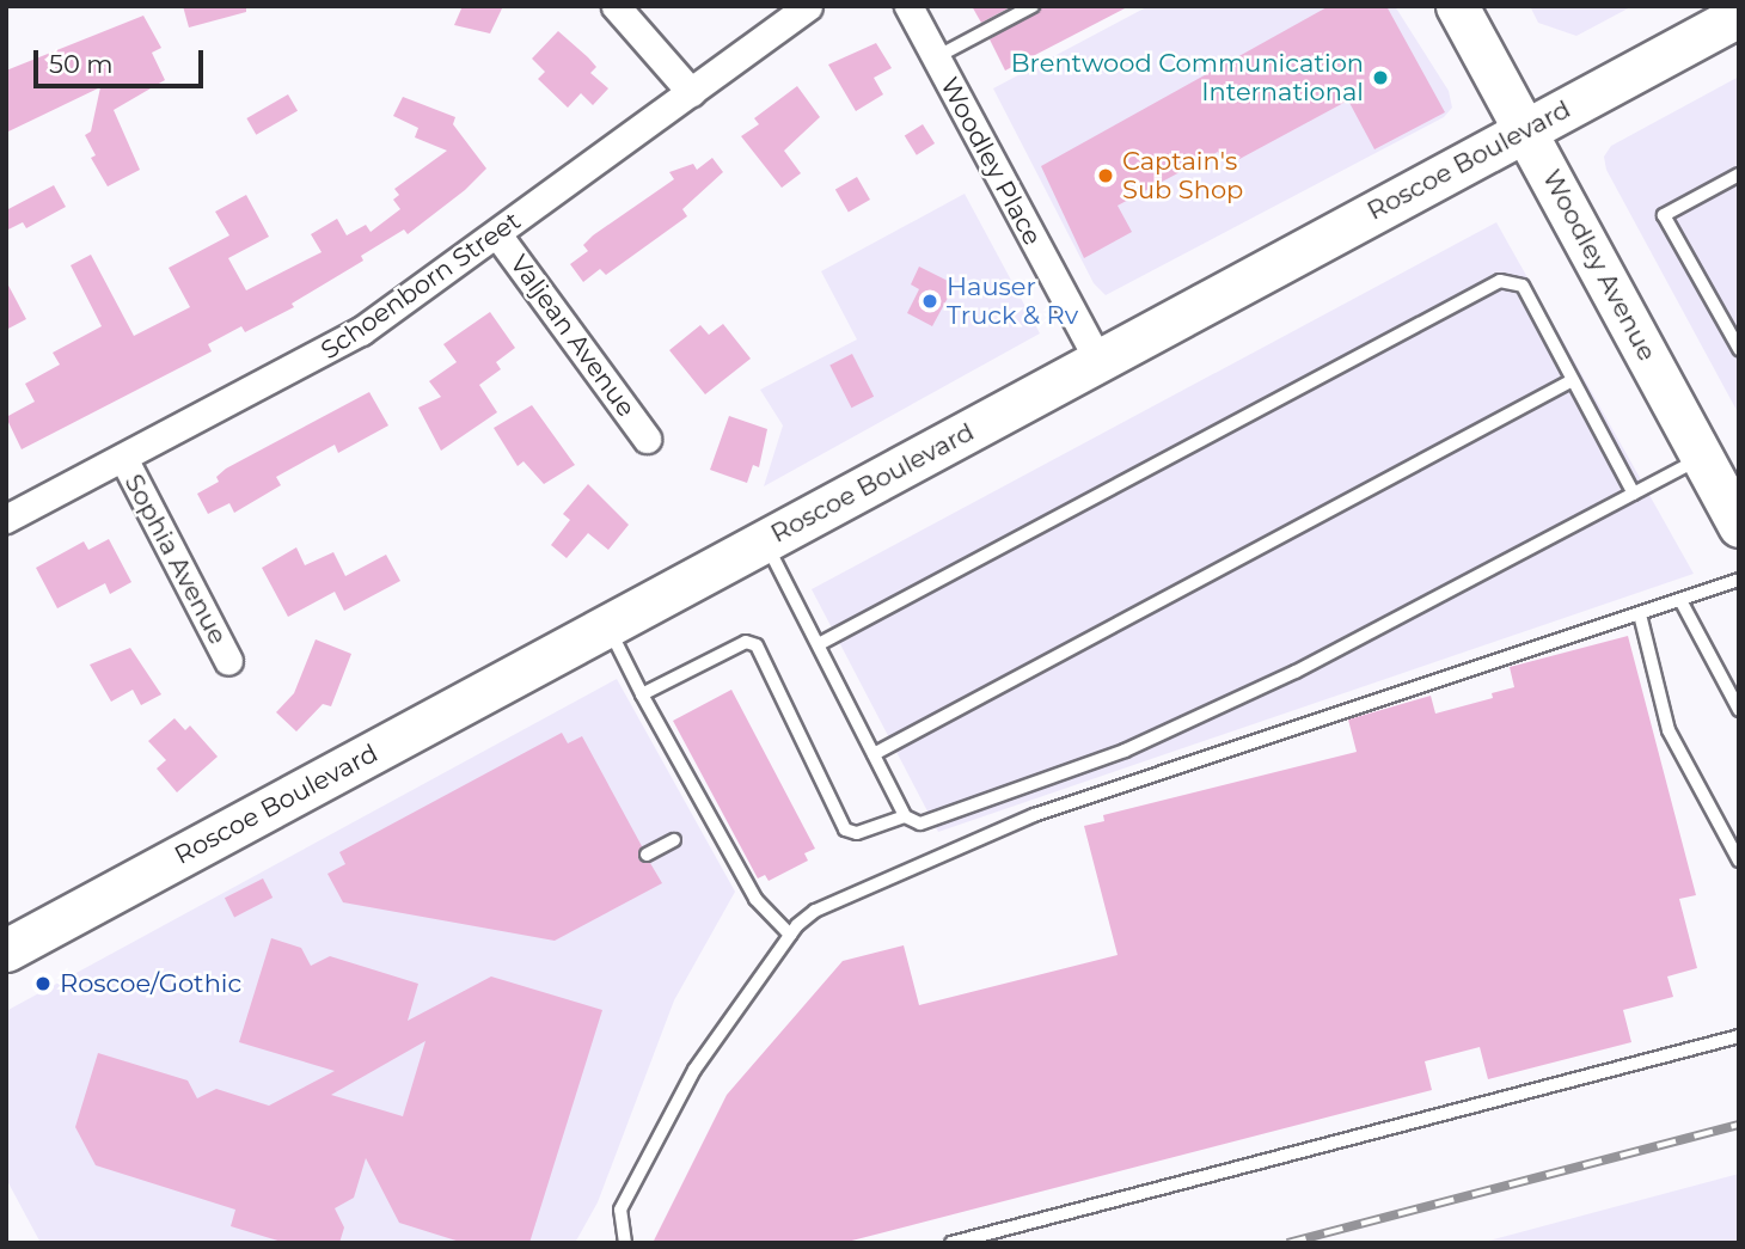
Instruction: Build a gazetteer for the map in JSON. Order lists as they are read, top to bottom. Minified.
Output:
{"streets":{"main road":["Roscoe Boulevard","Woodley Avenue"],"street":["Woodley Place","Schoenborn Street","Valjean Avenue","Sophia Avenue"]},"crossings":[["Roscoe Boulevard","Woodley Place"],["Roscoe Boulevard","Woodley Avenue"],["Schoenborn Street","Valjean Avenue"],["Schoenborn Street","Sophia Avenue"]],"places":["Brentwood Communication International","Captain's Sub Shop","Hauser Truck & Rv","Roscoe/Gothic"],"scale_bar":"50 m"}
